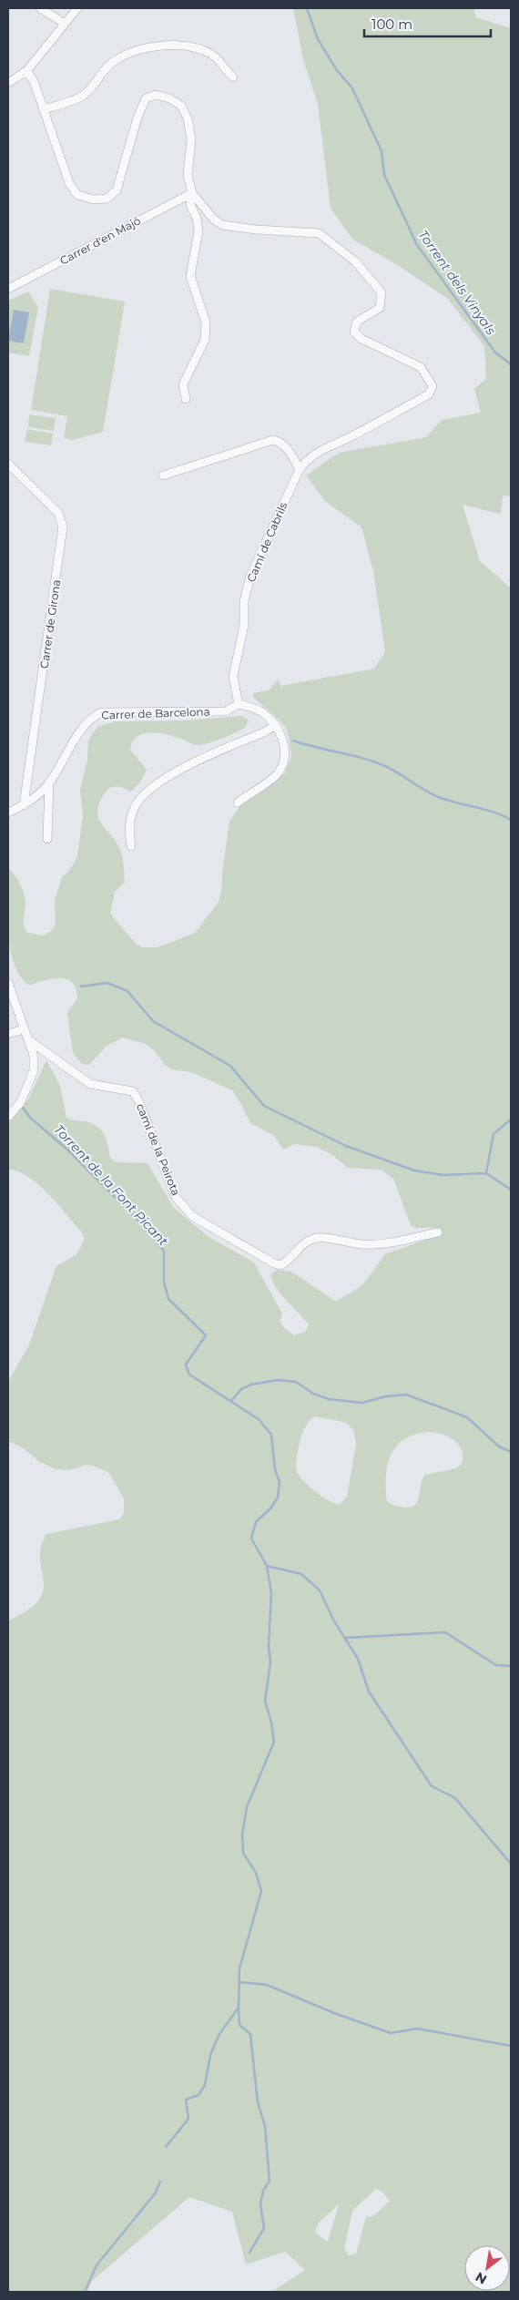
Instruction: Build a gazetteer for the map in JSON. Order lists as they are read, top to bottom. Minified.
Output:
{"streets":{"street":["Carrer d'en Majó","Camí de Cabrils","Carrer de Girona","Carrer de Barcelona","camí de la Peirota"]},"crossings":[["Carrer d'en Majó","Camí de Cabrils"],["Camí de Cabrils","Carrer de Barcelona"],["Carrer de Girona","Carrer de Barcelona"]],"water":["Torrent dels Vinyals","Torrent de la Font Picant"],"scale_bar":"100 m","north":"bottom left"}
